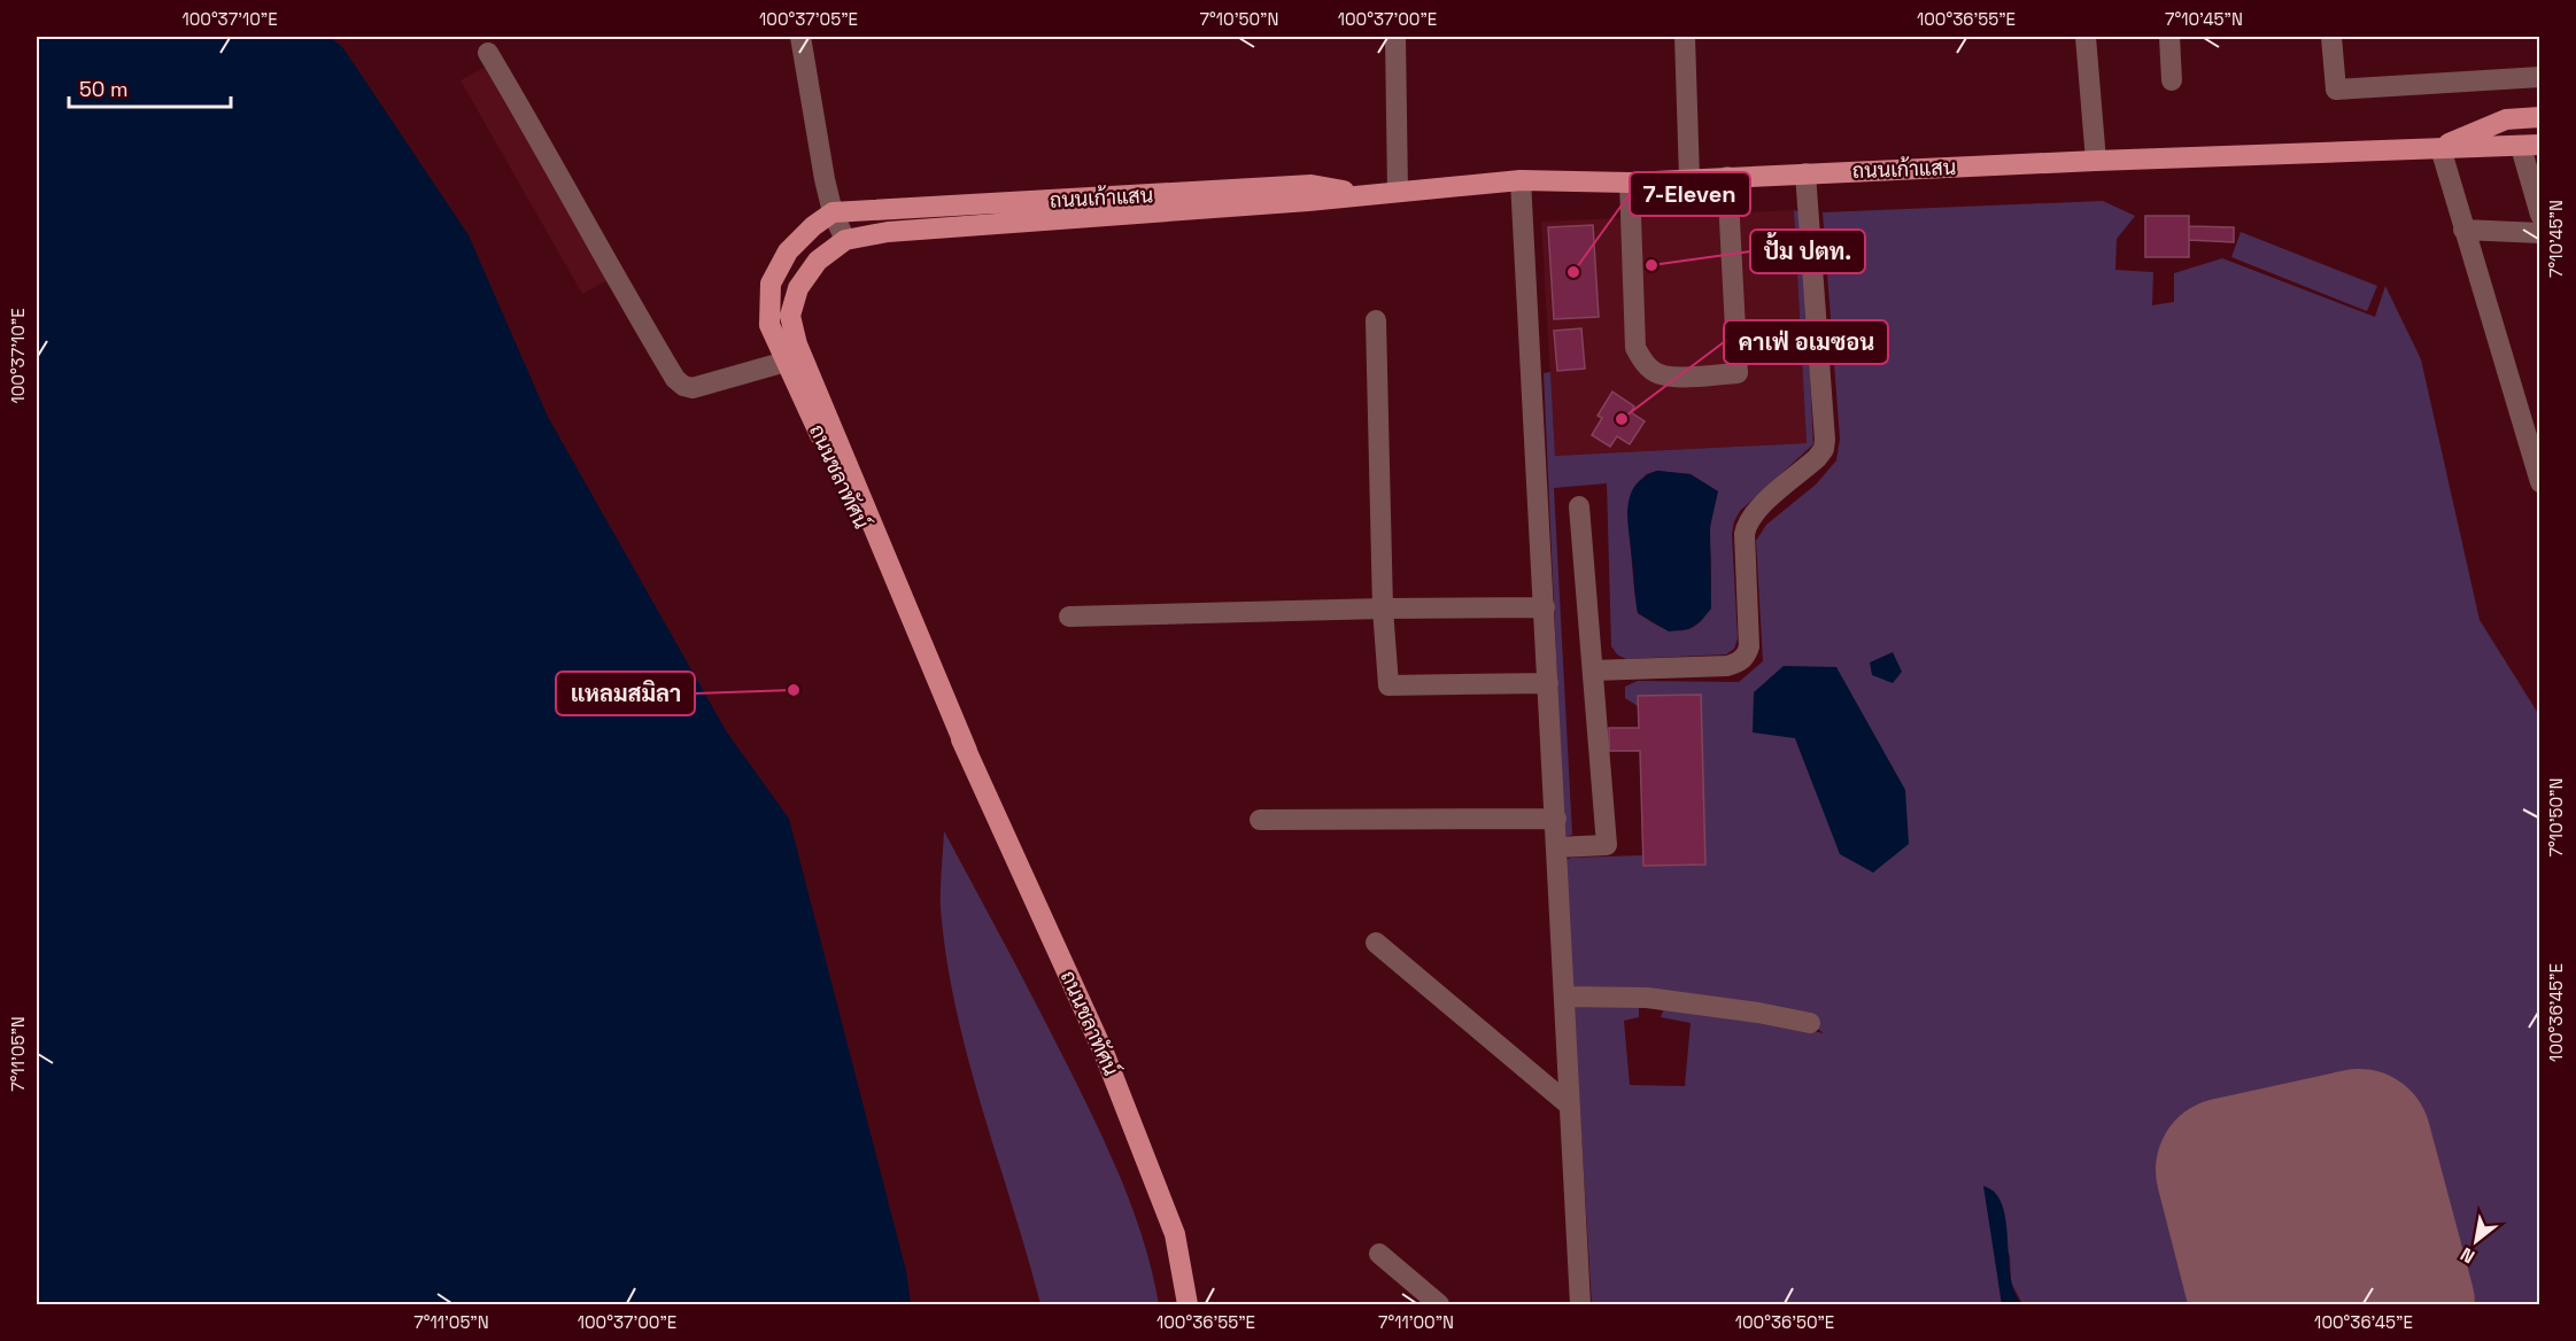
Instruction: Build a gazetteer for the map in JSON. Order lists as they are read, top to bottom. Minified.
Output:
{"streets":{"main road":["ถนนเก้าแสน","ถนนชลาทัศน์"]},"crossings":[["ถนนเก้าแสน","ถนนชลาทัศน์"]],"places":["ปั้ม ปตท.","7-Eleven","คาเฟ่ อเมซอน","แหลมสมิลา"],"scale_bar":"50 m","north":"bottom left","coordinates":["100°37'10\"E","100°37'05\"E","7°10'50\"N","100°37'00\"E","100°36'55\"E","7°10'45\"N","100°36'45\"E","7°11'05\"N","7°11'00\"N","100°36'50\"E"]}
